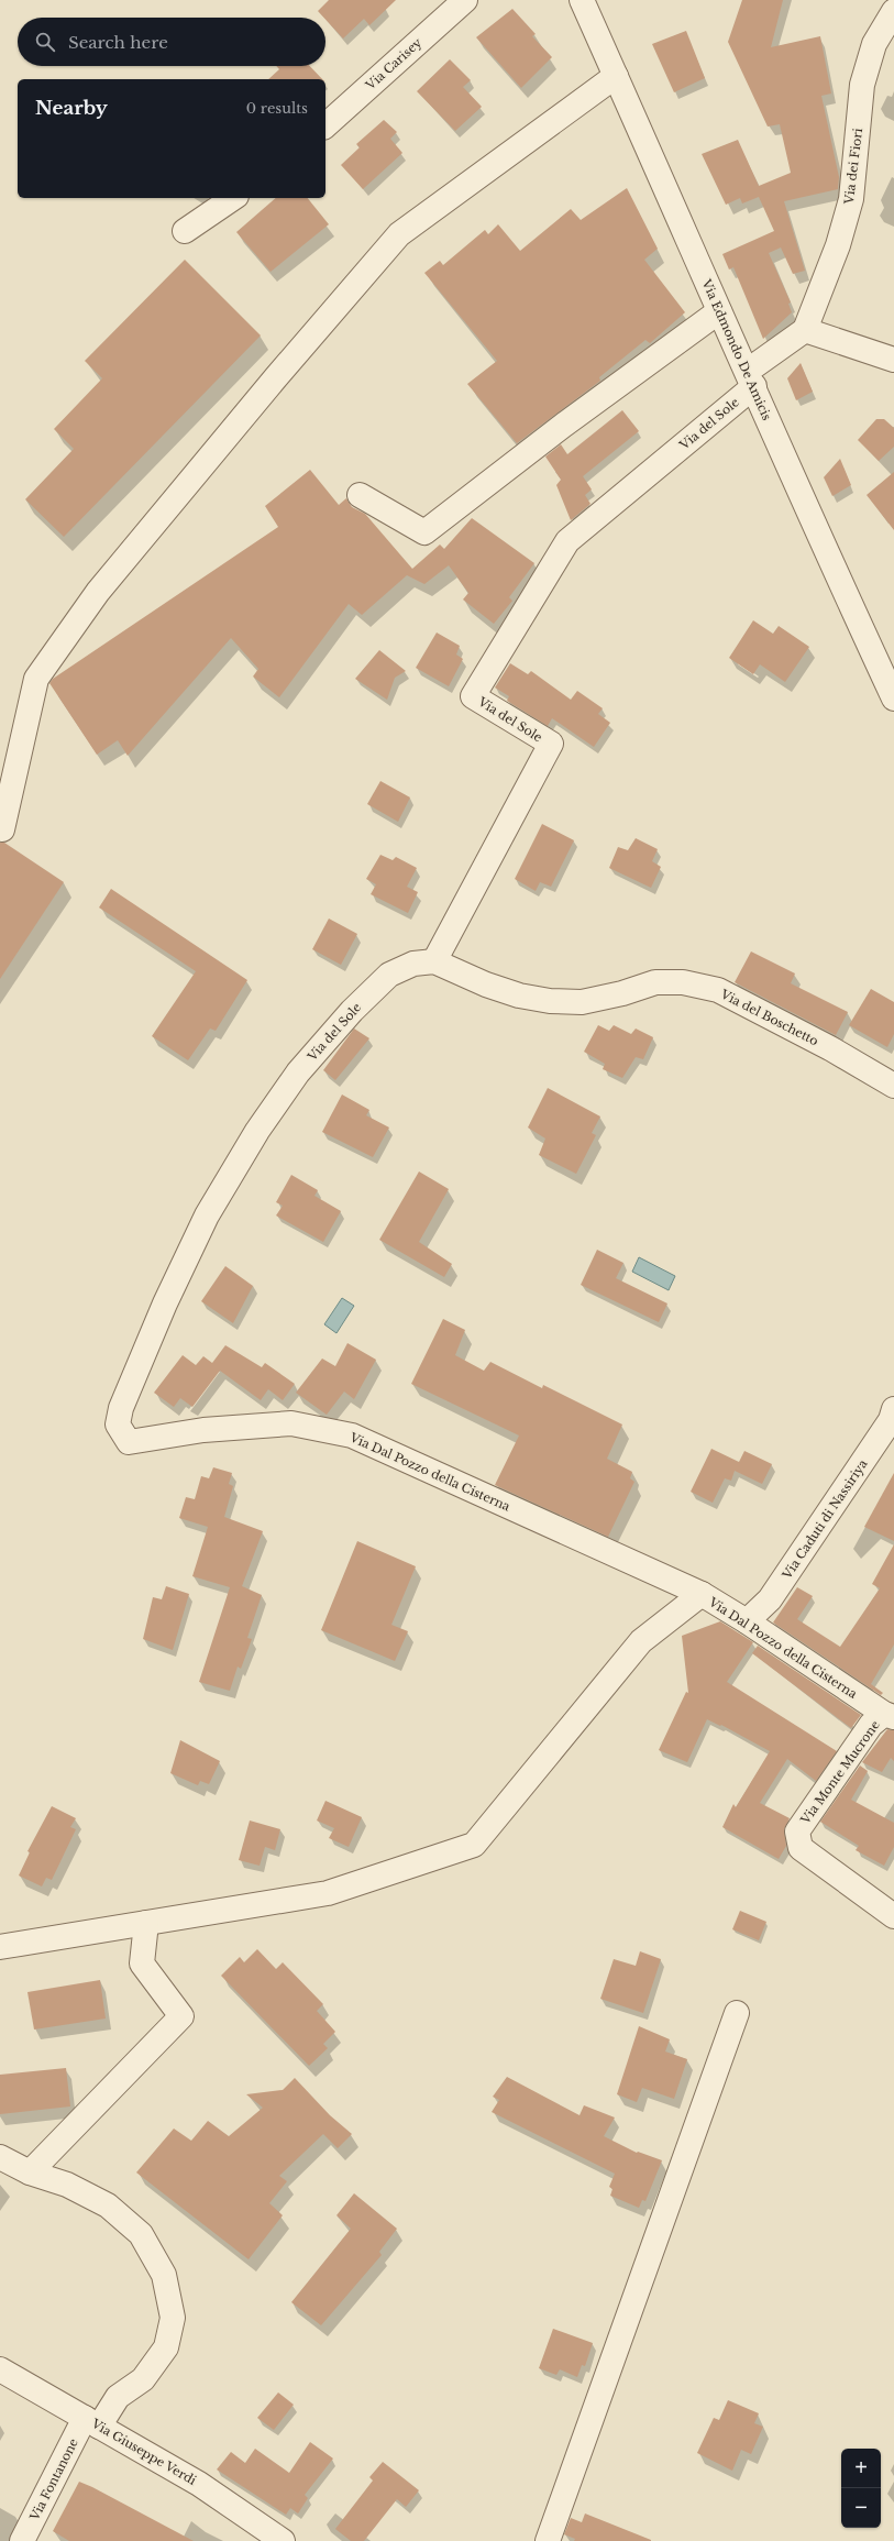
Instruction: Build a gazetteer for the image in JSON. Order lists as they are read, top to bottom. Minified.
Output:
{"streets":{"street":["Via Carisey","Via dei Fiori","Via Edmondo De Amicis","Via del Sole","Via del Boschetto","Via Dal Pozzo della Cisterna","Via Caduti di Nassiriya","Via Monte Mucrone","Via Giuseppe Verdi","Via Fontanone"]},"crossings":[["Via Edmondo De Amicis","Via del Sole"],["Via del Sole","Via del Boschetto"],["Via del Sole","Via Dal Pozzo della Cisterna"],["Via Dal Pozzo della Cisterna","Via Caduti di Nassiriya"],["Via Dal Pozzo della Cisterna","Via Monte Mucrone"],["Via Giuseppe Verdi","Via Fontanone"]],"page":{"search":"Search here","heading":["Nearby","0 results"],"map_buttons":["+","−"]}}
